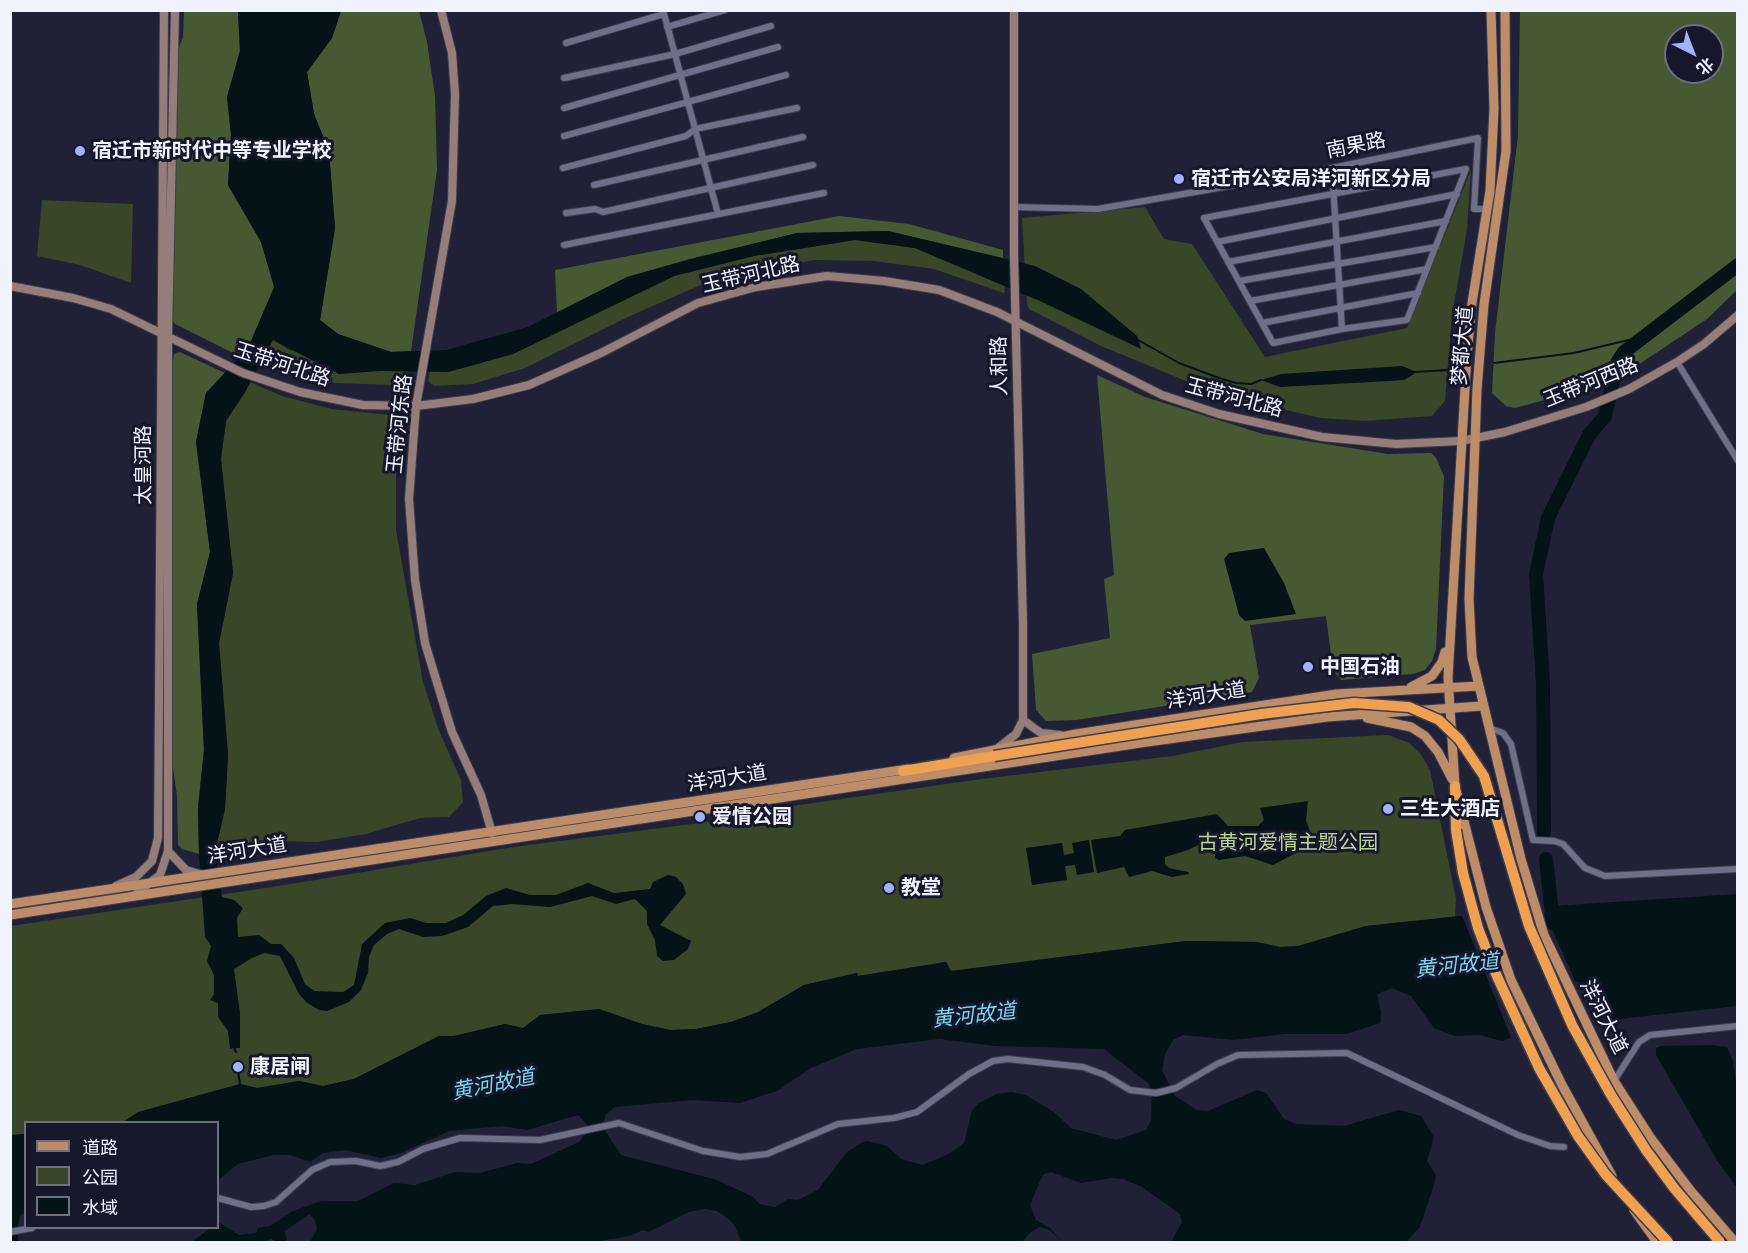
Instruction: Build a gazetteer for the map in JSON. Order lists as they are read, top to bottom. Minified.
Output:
{"streets":{"main road":["梦都大道","洋河大道"],"street":["南果路","玉带河北路","人和路","玉带河西路","玉带河东路","太皇河路"]},"crossings":[["南果路","梦都大道"],["南果路","人和路"],["玉带河北路","梦都大道"],["玉带河北路","人和路"],["玉带河北路","玉带河西路"],["玉带河北路","玉带河东路"],["玉带河北路","太皇河路"],["梦都大道","玉带河西路"],["梦都大道","洋河大道"],["玉带河东路","洋河大道"],["太皇河路","洋河大道"]],"water":["黄河故道"],"parks":["古黄河爱情主题公园"],"places":["宿迁市新时代中等专业学校","宿迁市公安局洋河新区分局","中国石油","三生大酒店","爱情公园","教堂","康居闸"],"legend":["道路","公园","水域"],"north":"bottom right"}
